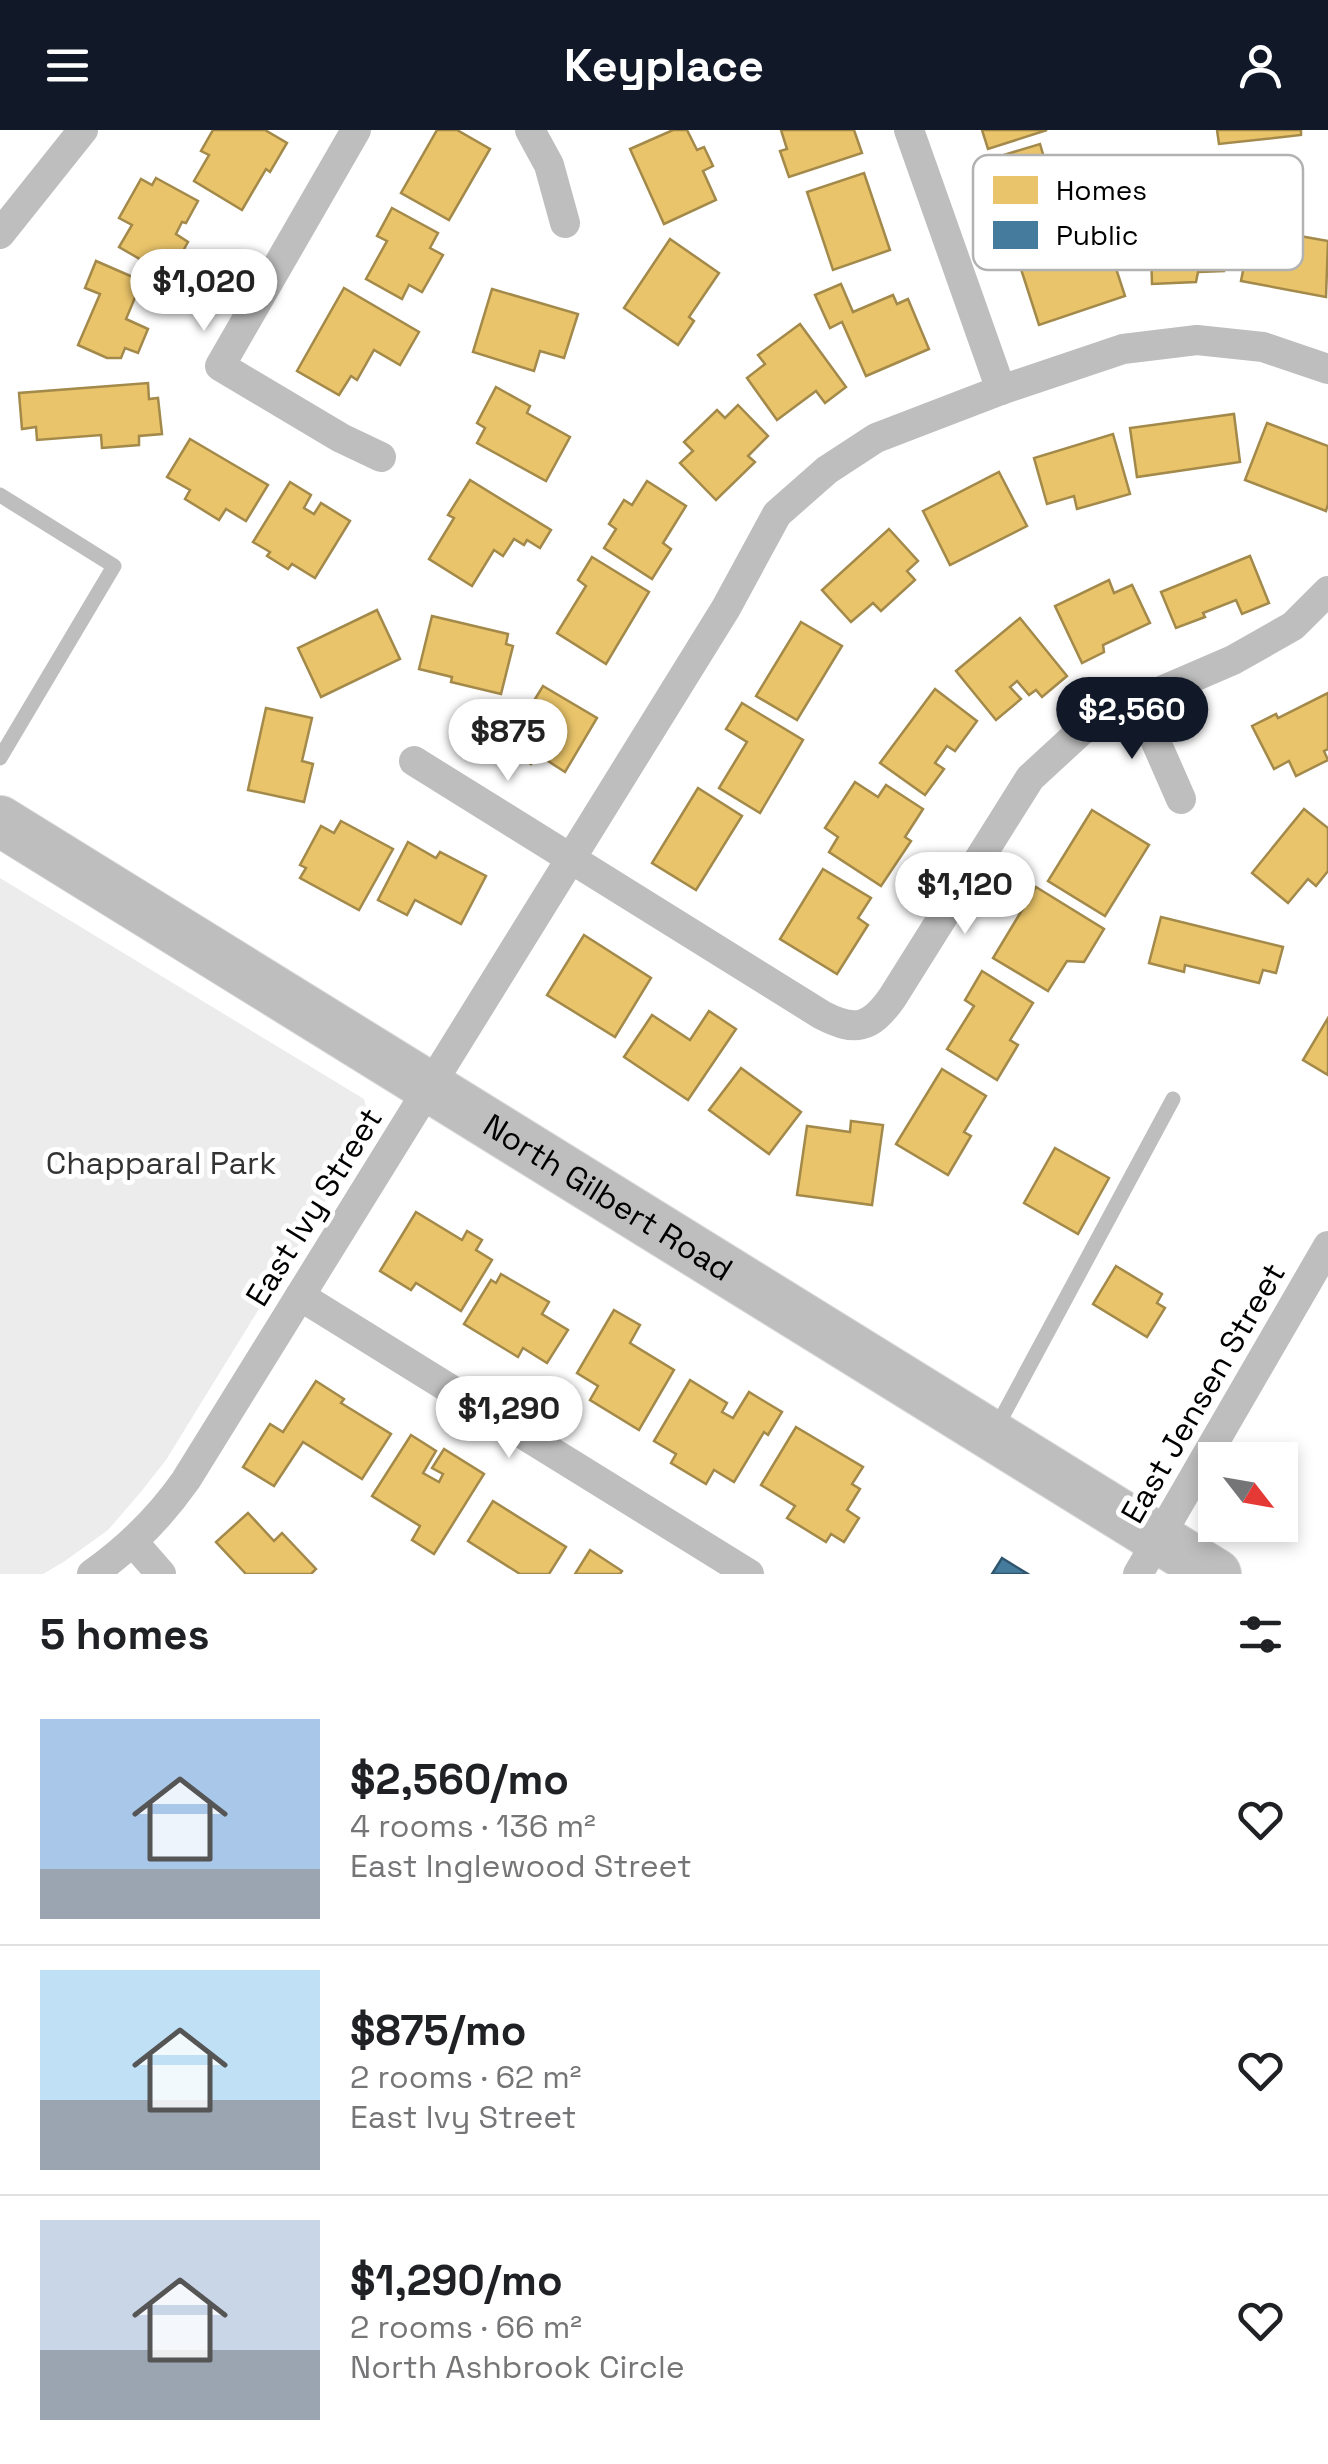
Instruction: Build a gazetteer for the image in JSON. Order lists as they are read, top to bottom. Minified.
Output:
{"streets":{"main road":["North Gilbert Road"],"street":["East Ivy Street","East Jensen Street"]},"crossings":[["North Gilbert Road","East Ivy Street"],["North Gilbert Road","East Jensen Street"]],"parks":["Chapparal Park"],"legend":["Homes","Public"],"north":"bottom right","page":{"header":"Keyplace","price":["$1,020","$2,560","$875","$1,120","$1,290"],"heading":"5 homes","list":[{"name":"$2,560/mo","note":"4 rooms · 136 m² · East Inglewood Street"},{"name":"$875/mo","note":"2 rooms · 62 m² · East Ivy Street"},{"name":"$1,290/mo","note":"2 rooms · 66 m² · North Ashbrook Circle"}]}}
